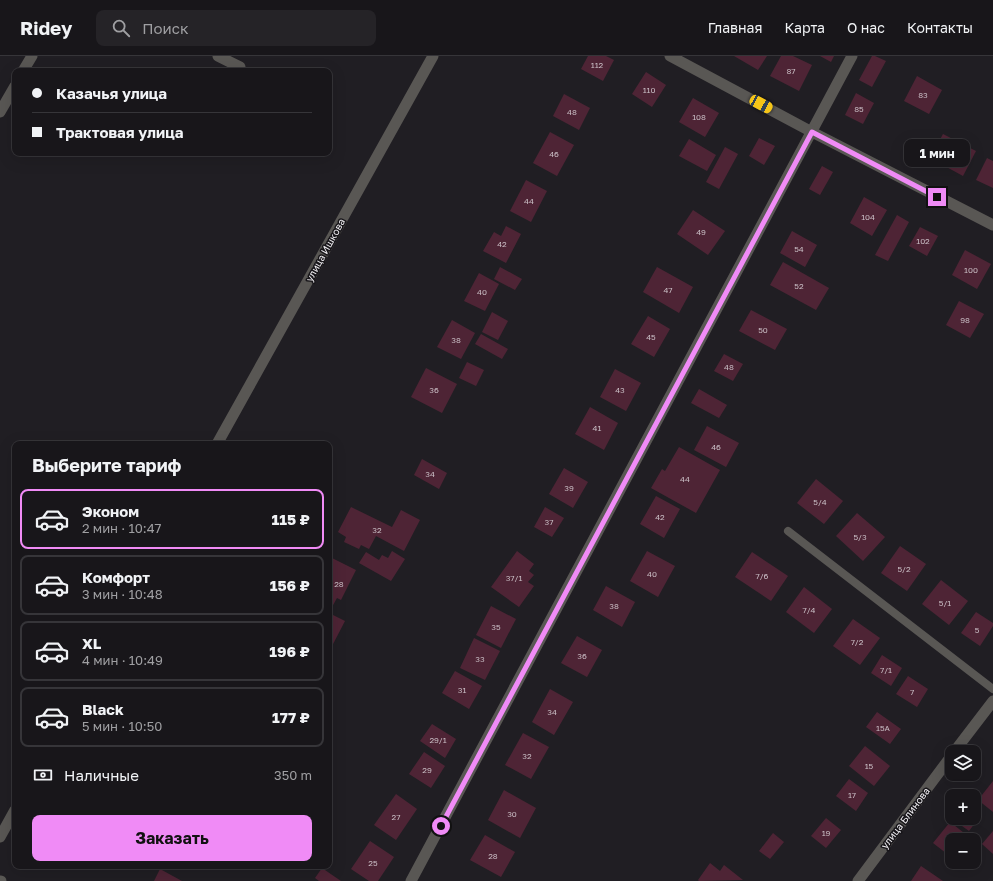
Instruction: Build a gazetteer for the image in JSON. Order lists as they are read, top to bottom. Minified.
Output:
{"streets":{"street":["улица Ишкова","улица Блинова"]},"house_numbers":["112","87","110","83","85","48","108","46","44","104","49","102","42","54","100","52","47","40","98","50","45","38","48","36","43","41","46","34","44","39","5/4","42","37","32","5/3","5/2","40","7/6","37/1","28","5/1","38","7/4","35","5","7/2","36","33","7/1","31","7","34","15А","29/1","32","15","29","17","30","27","19","28","25"],"page":{"header":"Ridey","search":"Поиск","nav":["Главная","Карта","О нас","Контакты"],"banner":["Казачья улица","Трактовая улица"],"bubble":"1 мин","heading":"Выберите тариф","list":[{"name":"Эконом","note":"2 мин · 10:47","value":"115 ₽"},{"name":"Комфорт","note":"3 мин · 10:48","value":"156 ₽"},{"name":"XL","note":"4 мин · 10:49","value":"196 ₽"},{"name":"Black","note":"5 мин · 10:50","value":"177 ₽"}],"map_buttons":["+","−"],"pay":["Наличные","350 m"],"buttons":"Заказать"}}
